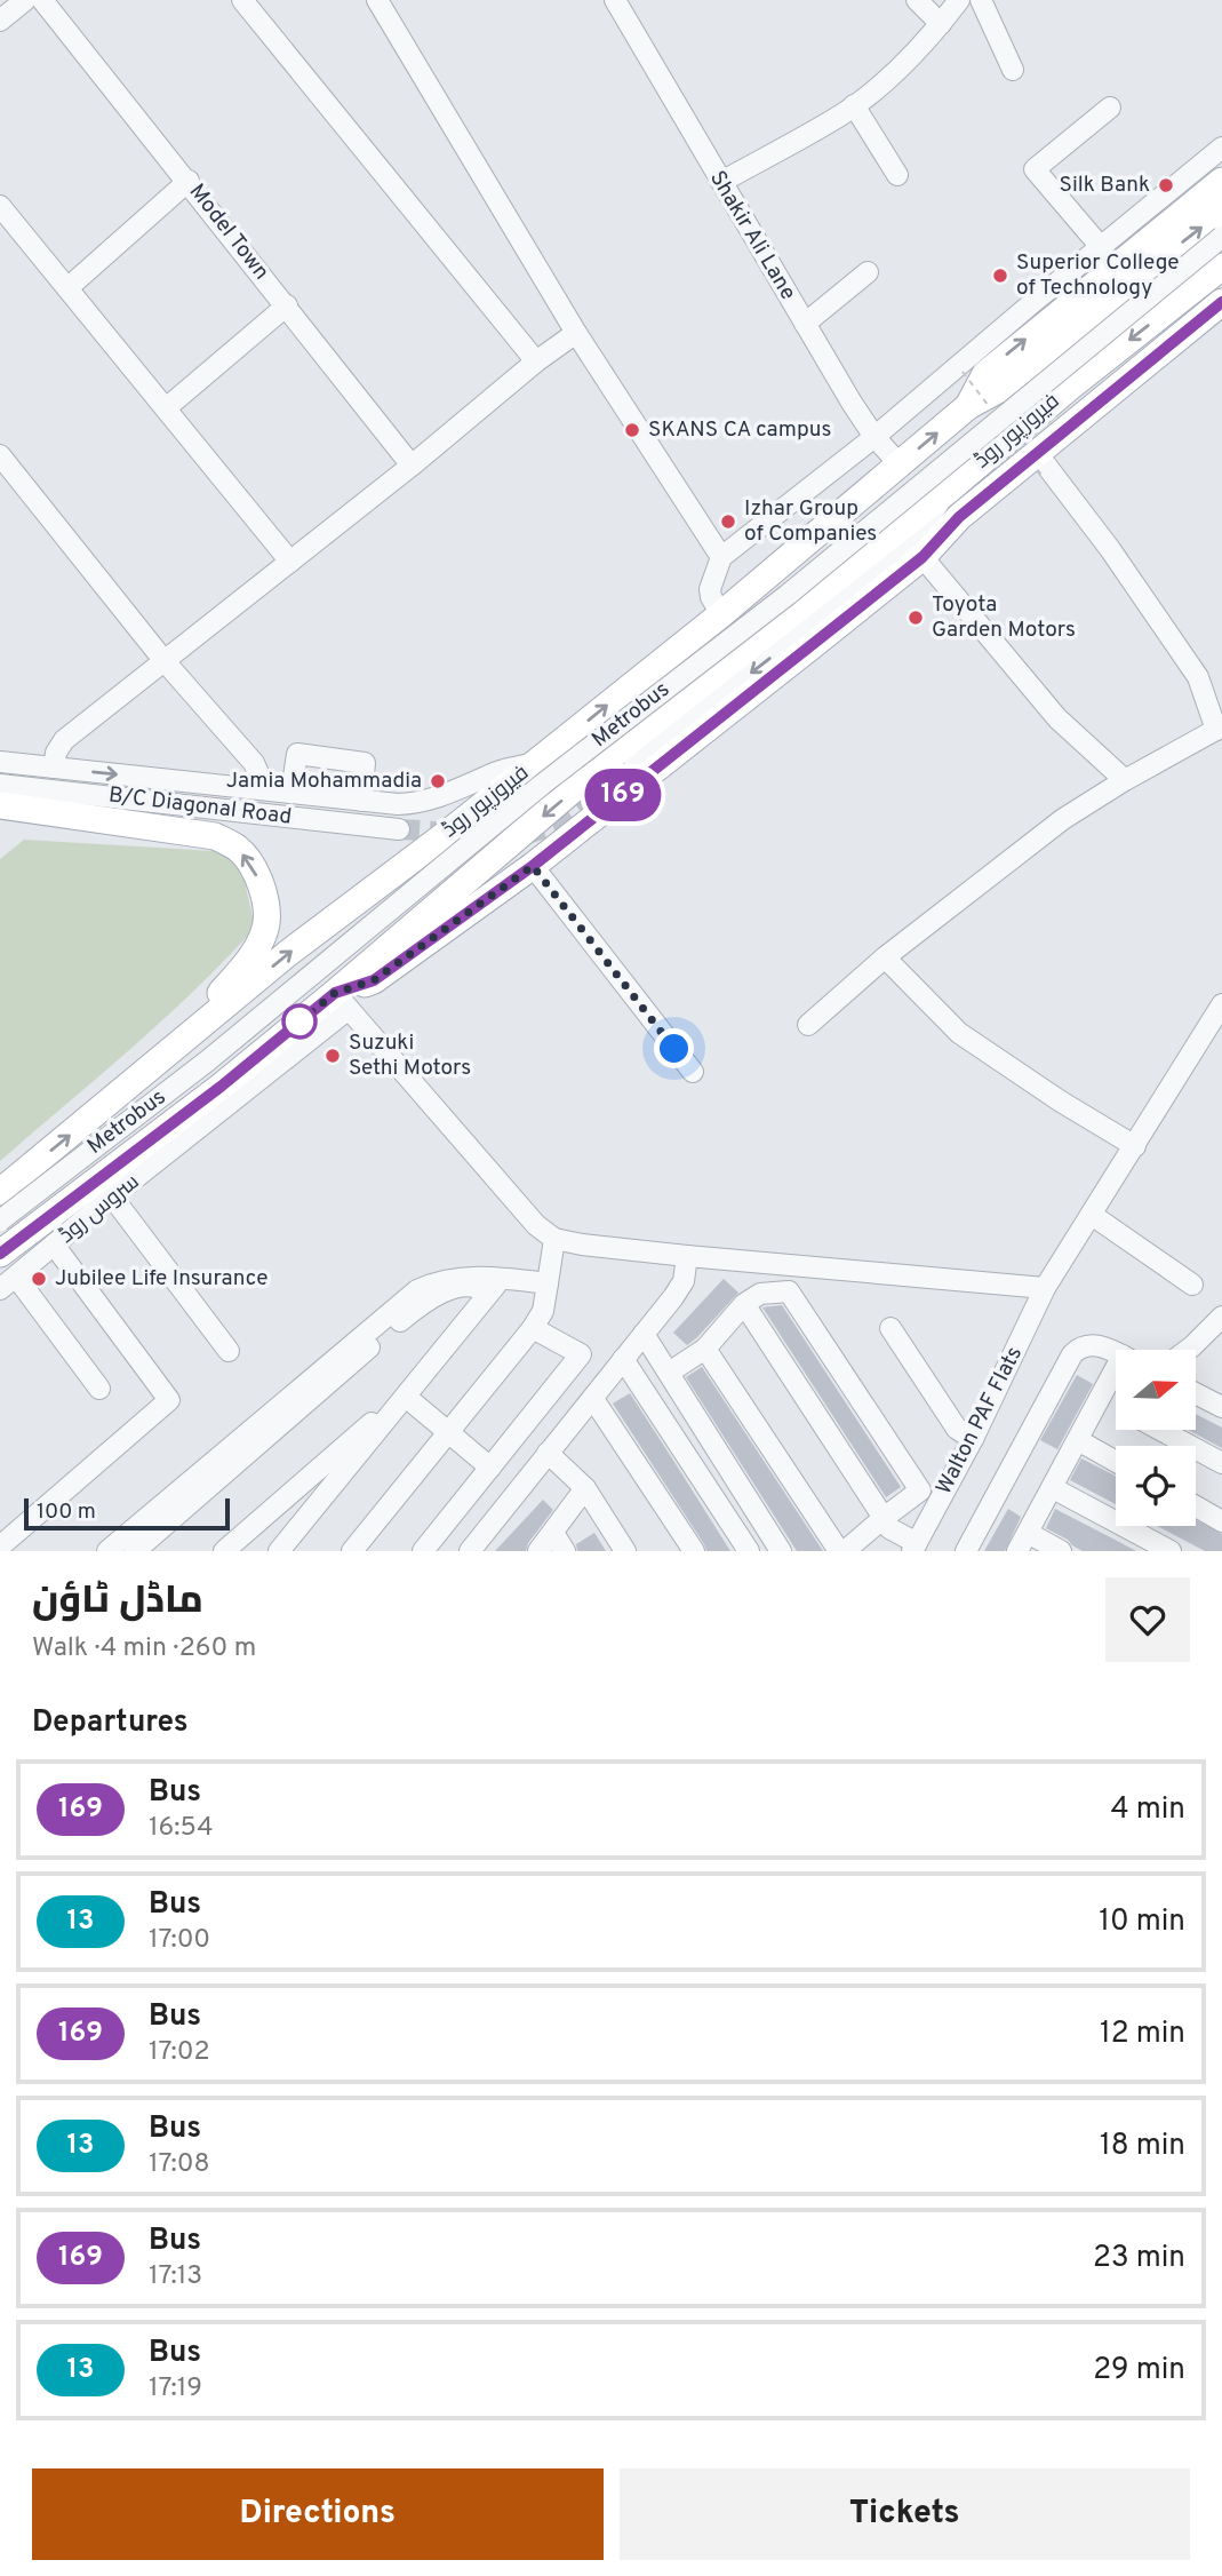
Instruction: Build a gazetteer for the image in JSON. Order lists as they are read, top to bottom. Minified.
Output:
{"streets":{"main road":["فیروزپور روڈ"],"street":["Model Town","Shakir Ali Lane","Metrobus","B/C Diagonal Road","سروس روڈ","Walton PAF Flats"]},"crossings":[["Shakir Ali Lane","فیروزپور روڈ"],["فیروزپور روڈ","سروس روڈ"]],"places":["Silk Bank","Superior College of Technology","SKANS CA campus","Izhar Group of Companies","Toyota Garden Motors","Jamia Mohammadia","Suzuki Sethi Motors","Jubilee Life Insurance"],"lines":["bus line 169"],"scale_bar":"100 m","north":"right","page":{"on_map":"169","scale":"100 m","heading":[["ماڈل ٹاؤن","Walk · 4 min · 260 m"],"Departures"],"list":[{"mark":"169","name":"Bus","note":"16:54","value":"4 min"},{"mark":"13","name":"Bus","note":"17:00","value":"10 min"},{"mark":"169","name":"Bus","note":"17:02","value":"12 min"},{"mark":"13","name":"Bus","note":"17:08","value":"18 min"},{"mark":"169","name":"Bus","note":"17:13","value":"23 min"},{"mark":"13","name":"Bus","note":"17:19","value":"29 min"}],"buttons":["Directions","Tickets"]}}
